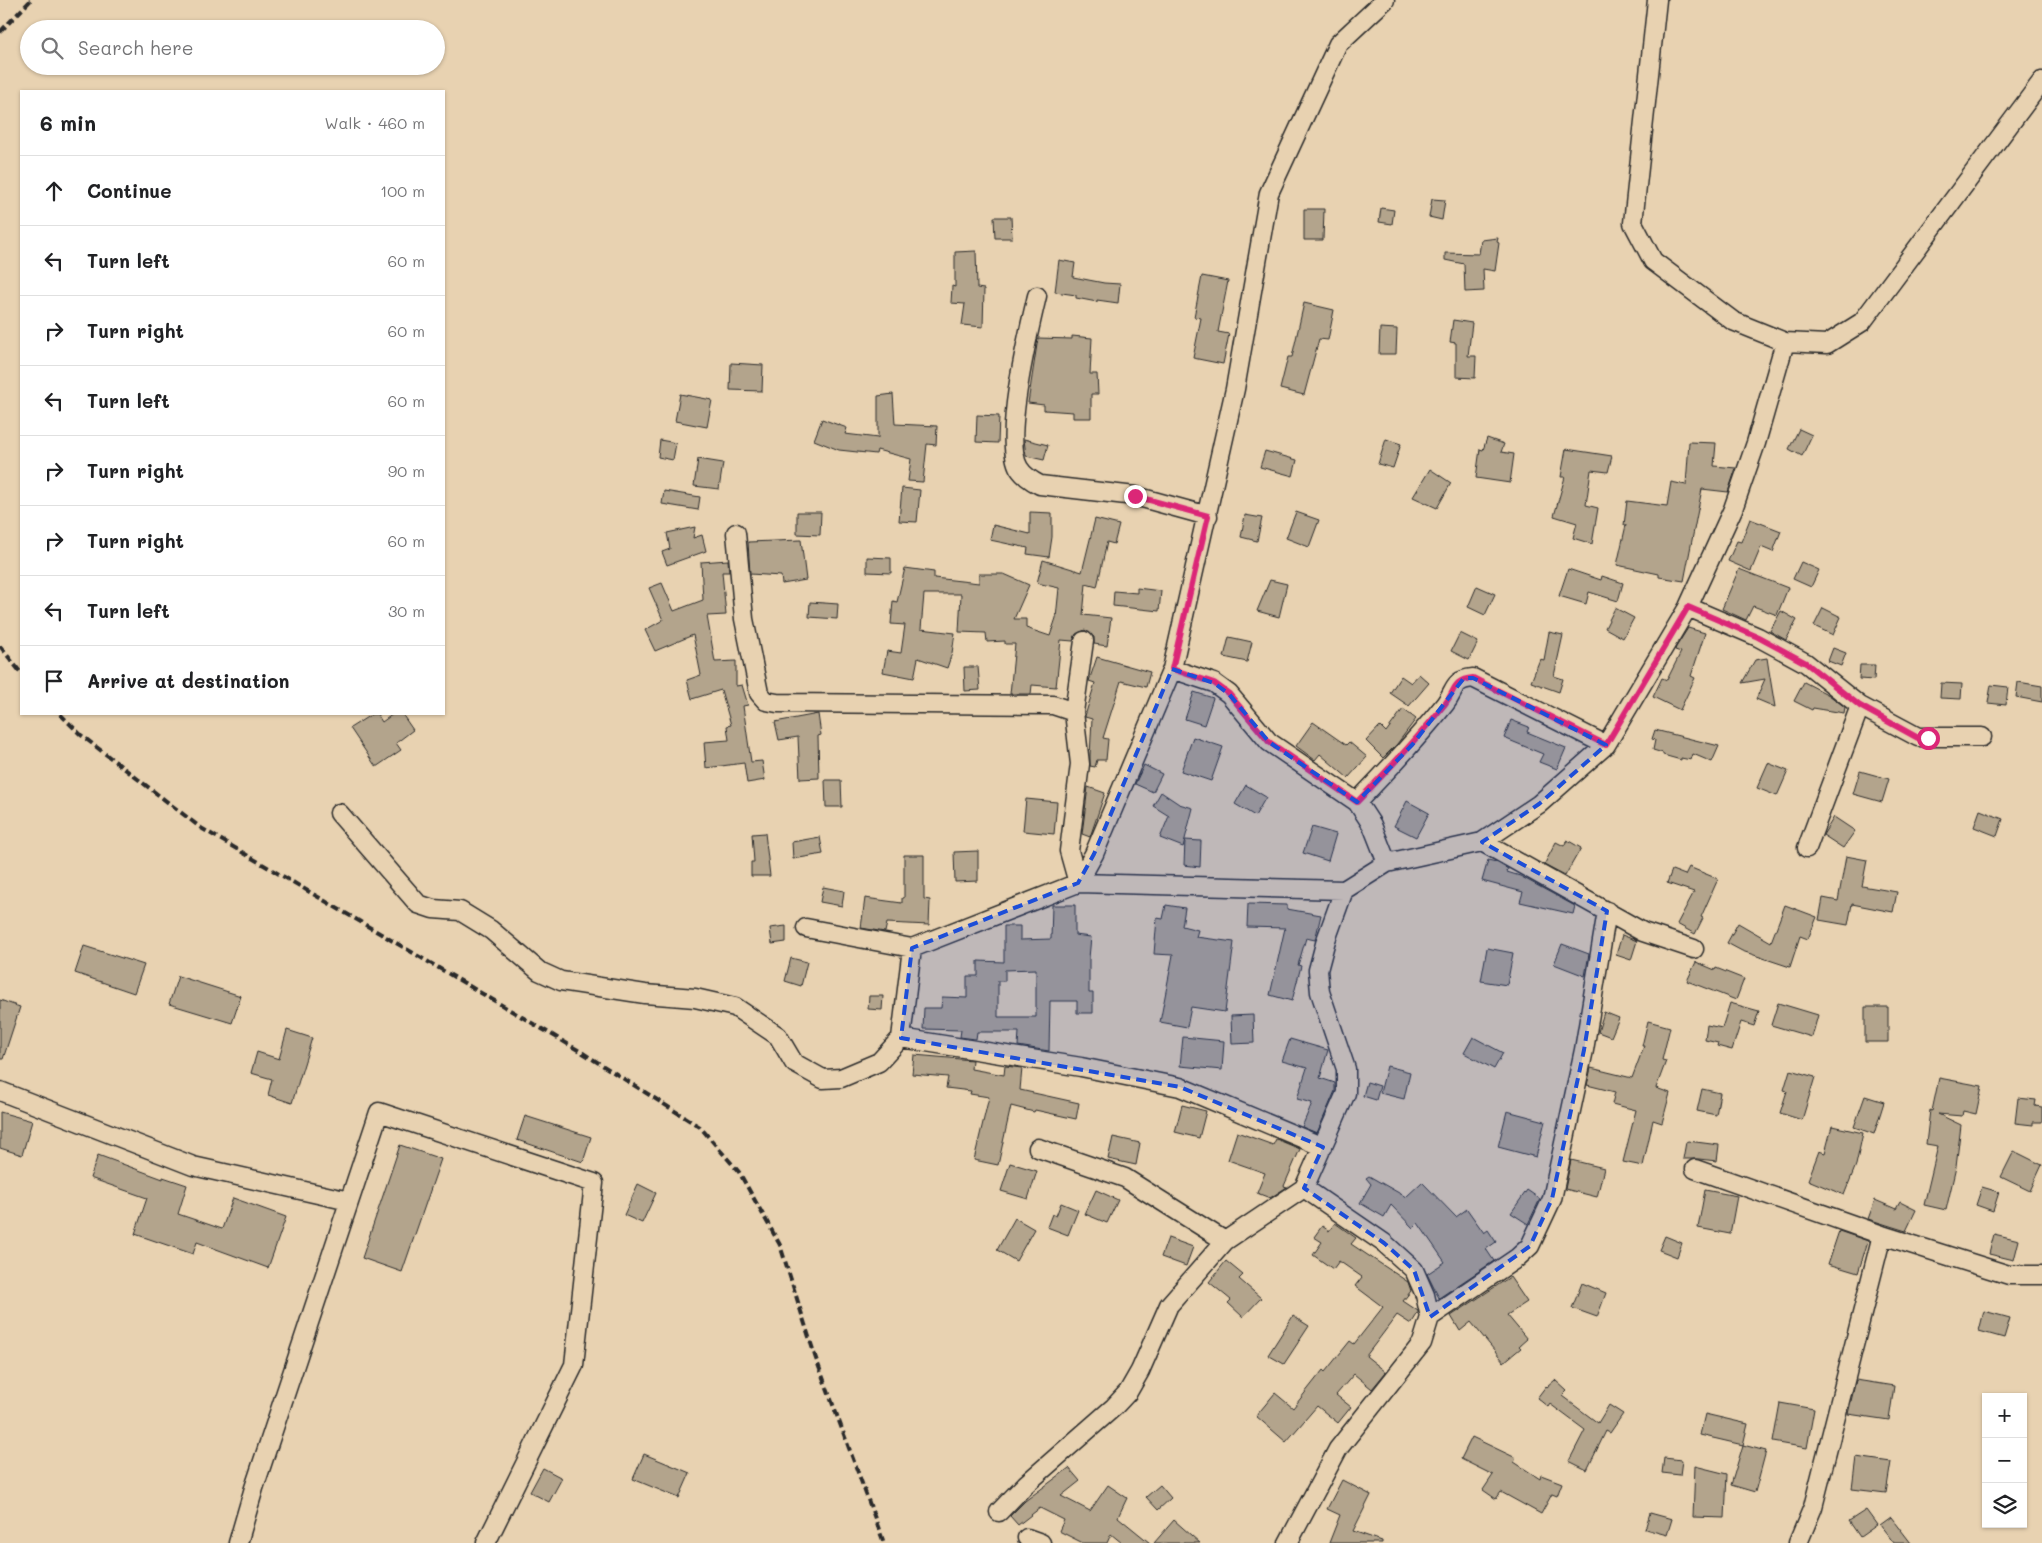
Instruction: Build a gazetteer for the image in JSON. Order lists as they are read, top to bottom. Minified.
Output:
{"page":{"search":"Search here","heading":["6 min","Walk · 460 m"],"list":[["Continue","100 m"],["Turn left","60 m"],["Turn right","60 m"],["Turn left","60 m"],["Turn right","90 m"],["Turn right","60 m"],["Turn left","30 m"],"Arrive at destination"],"map_buttons":["+","−"]}}
